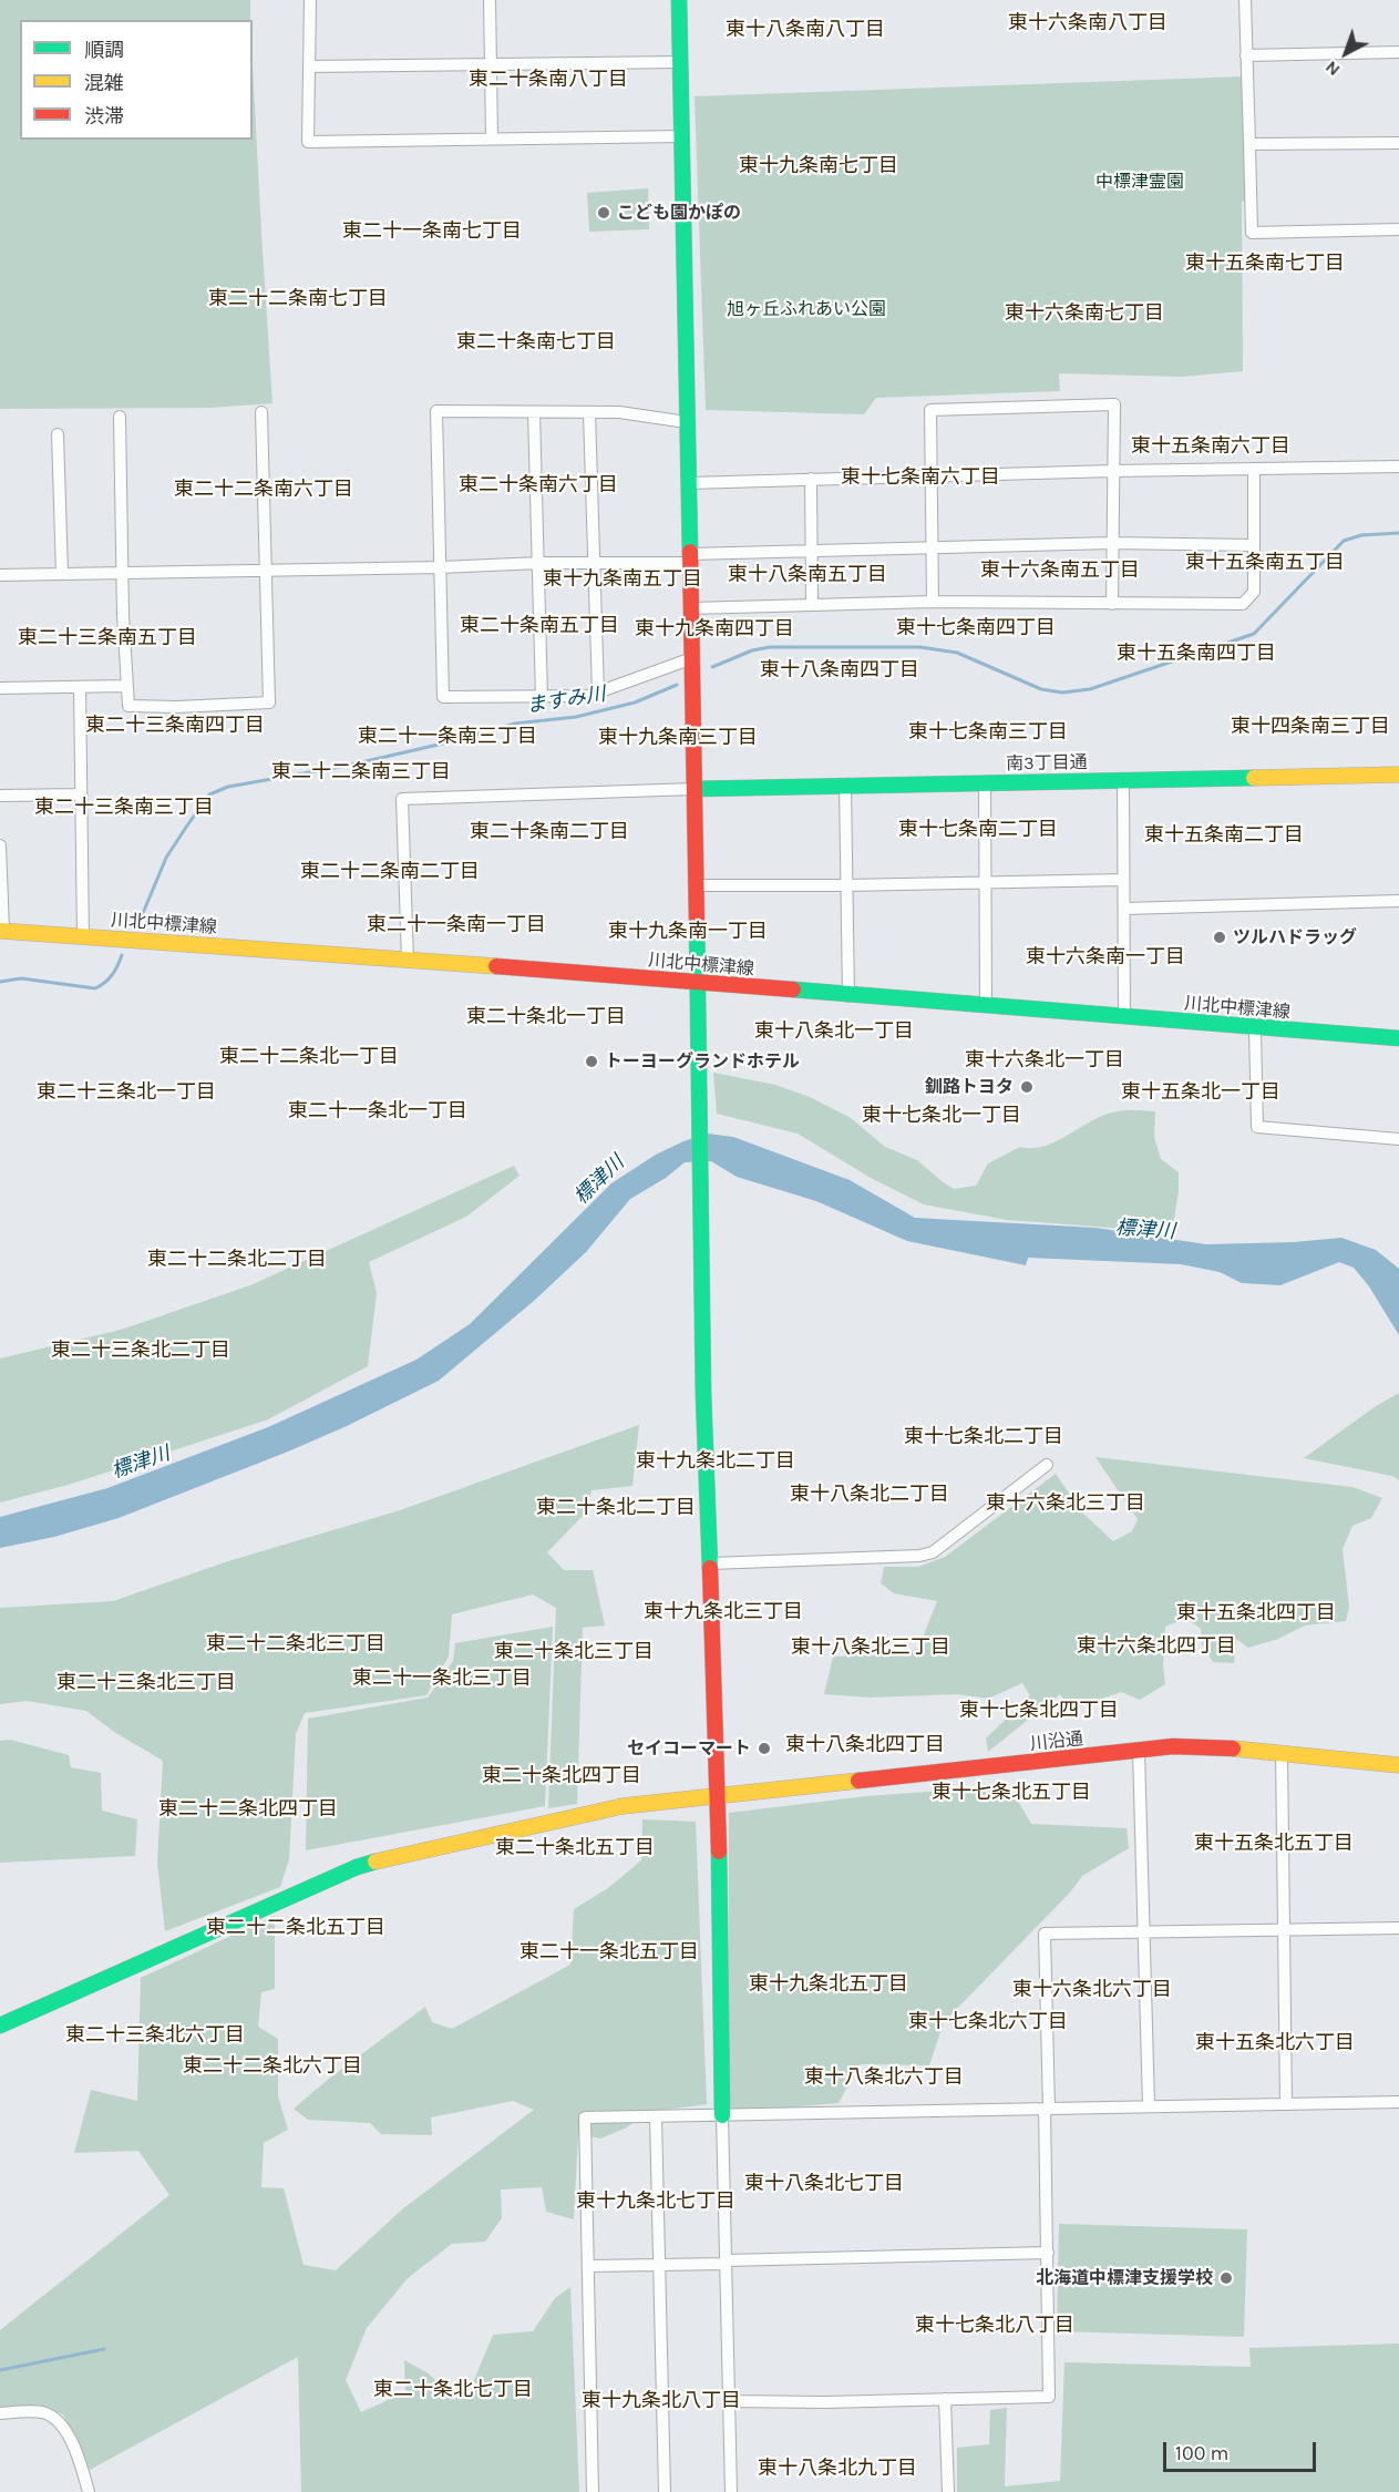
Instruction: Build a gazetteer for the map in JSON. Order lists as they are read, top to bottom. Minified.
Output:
{"streets":{"street":["南3丁目通","川北中標津線","川沿通"]},"districts":["東十六条南八丁目","東十八条南八丁目","東二十条南八丁目","東十九条南七丁目","東二十一条南七丁目","東十五条南七丁目","東二十二条南七丁目","東十六条南七丁目","東二十条南七丁目","東十五条南六丁目","東十七条南六丁目","東二十条南六丁目","東二十二条南六丁目","東十五条南五丁目","東十六条南五丁目","東十八条南五丁目","東十九条南五丁目","東二十条南五丁目","東十七条南四丁目","東十九条南四丁目","東二十三条南五丁目","東十五条南四丁目","東十八条南四丁目","東二十三条南四丁目","東十四条南三丁目","東十七条南三丁目","東二十一条南三丁目","東十九条南三丁目","東二十二条南三丁目","東二十三条南三丁目","東十七条南二丁目","東二十条南二丁目","東十五条南二丁目","東二十二条南二丁目","東二十一条南一丁目","東十九条南一丁目","東十六条南一丁目","東二十条北一丁目","東十八条北一丁目","東二十二条北一丁目","東十六条北一丁目","東二十三条北一丁目","東十五条北一丁目","東二十一条北一丁目","東十七条北一丁目","東二十二条北二丁目","東二十三条北二丁目","東十七条北二丁目","東十九条北二丁目","東十八条北二丁目","東十六条北三丁目","東二十条北二丁目","東十九条北三丁目","東十五条北四丁目","東二十二条北三丁目","東十六条北四丁目","東十八条北三丁目","東二十条北三丁目","東二十一条北三丁目","東二十三条北三丁目","東十七条北四丁目","東十八条北四丁目","東二十条北四丁目","東十七条北五丁目","東二十二条北四丁目","東十五条北五丁目","東二十条北五丁目","東二十二条北五丁目","東二十一条北五丁目","東十九条北五丁目","東十六条北六丁目","東十七条北六丁目","東二十三条北六丁目","東十五条北六丁目","東二十二条北六丁目","東十八条北六丁目","東十八条北七丁目","東十九条北七丁目","東十七条北八丁目","東二十条北七丁目","東十九条北八丁目","東十八条北九丁目"],"water":["ますみ川","標津川"],"parks":["中標津霊園","旭ヶ丘ふれあい公園"],"places":["こども園かぽの","ツルハドラッグ","トーヨーグランドホテル","釧路トヨタ","セイコーマート","北海道中標津支援学校"],"legend":["順調","混雑","渋滞"],"scale_bar":"100 m","north":"bottom left"}
